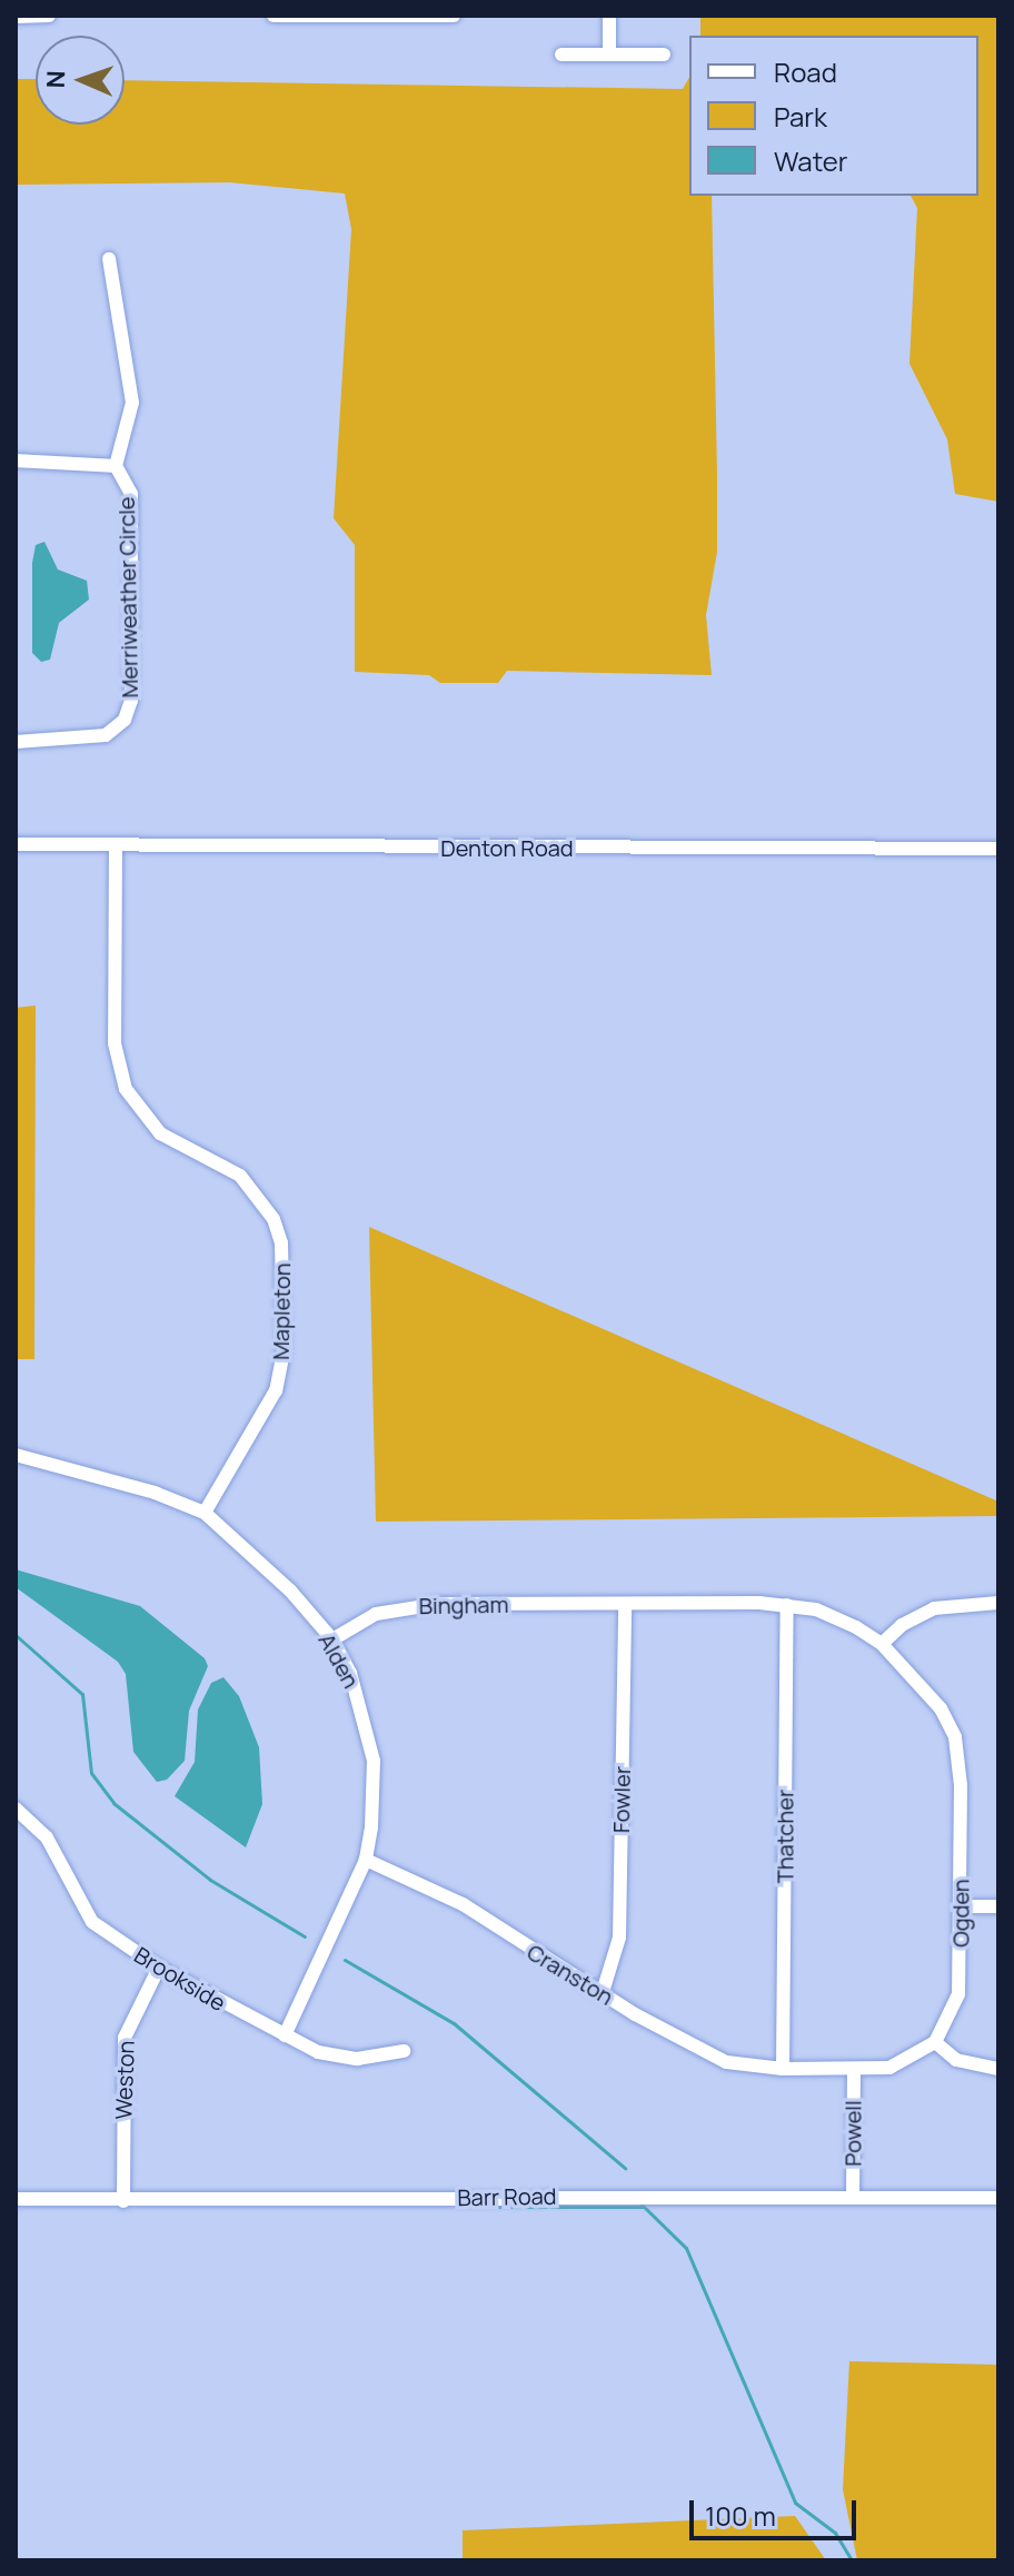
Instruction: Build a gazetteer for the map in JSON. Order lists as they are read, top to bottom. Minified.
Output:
{"streets":{"street":["Merriweather Circle","Denton Road","Mapleton","Bingham","Alden","Fowler","Thatcher","Ogden","Cranston","Brookside","Weston","Powell","Barr Road"]},"crossings":[["Denton Road","Mapleton"],["Mapleton","Alden"],["Bingham","Alden"],["Bingham","Fowler"],["Bingham","Thatcher"],["Bingham","Ogden"],["Alden","Cranston"],["Alden","Brookside"],["Fowler","Cranston"],["Thatcher","Ogden"],["Thatcher","Cranston"],["Brookside","Weston"],["Weston","Barr Road"],["Powell","Barr Road"]],"legend":["Road","Park","Water"],"scale_bar":"100 m","north":"left"}
